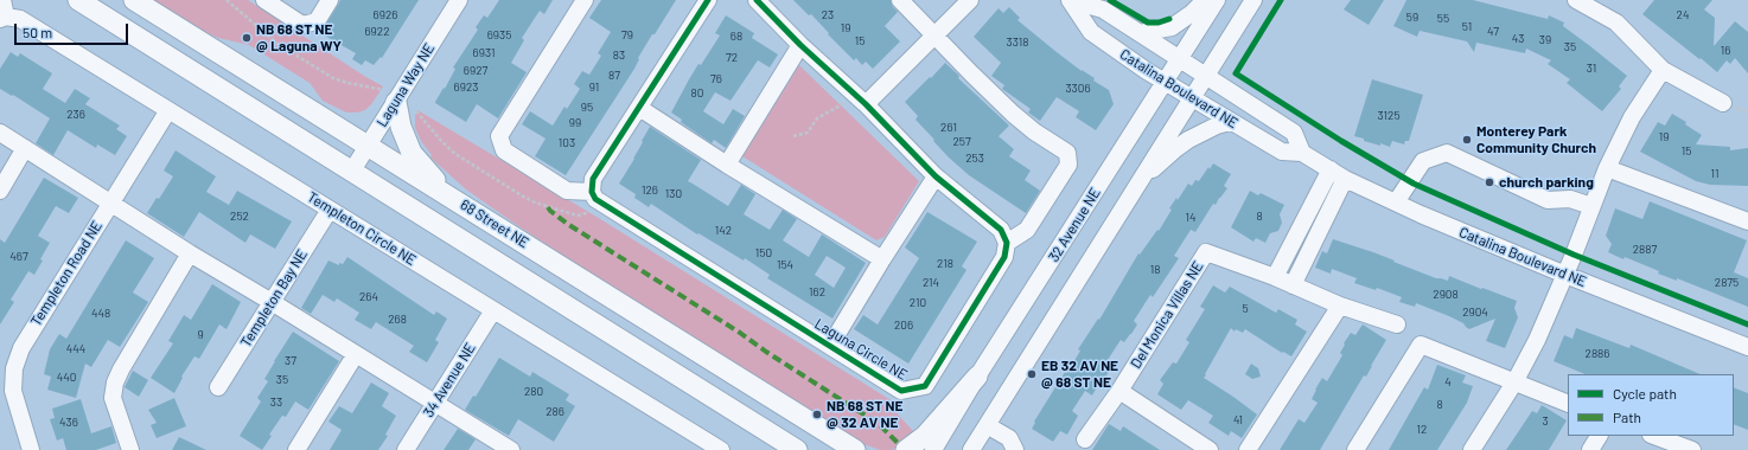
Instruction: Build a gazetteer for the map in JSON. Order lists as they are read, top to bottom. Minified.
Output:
{"streets":{"main road":["68 Street NE"],"street":["Laguna Way NE","Catalina Boulevard NE","32 Avenue NE","Templeton Circle NE","Templeton Road NE","Templeton Bay NE","Del Monica Villas NE","Laguna Circle NE","34 Avenue NE"]},"crossings":[["Laguna Way NE","68 Street NE"],["Catalina Boulevard NE","32 Avenue NE"],["Templeton Circle NE","Templeton Road NE"],["Templeton Circle NE","Templeton Bay NE"],["Templeton Circle NE","34 Avenue NE"]],"places":["NB 68 ST NE @ Laguna WY","Monterey Park Community Church","church parking","EB 32 AV NE @ 68 ST NE","NB 68 ST NE @ 32 AV NE"],"house_numbers":["6926","23","24","59","55","51","19","6922","47","6935","79","68","43","39","15","3318","35","16","6931","83","72","31","6927","87","76","6923","91","3306","80","95","236","3125","99","261","19","257","103","15","253","11","126","130","252","8","14","142","2887","150","467","218","154","18","214","2875","162","2908","264","210","5","2904","448","268","206","9","444","2886","37","440","35","4","280","33","8","286","41","3","436","12"],"legend":["Cycle path","Path"],"scale_bar":"50 m"}
